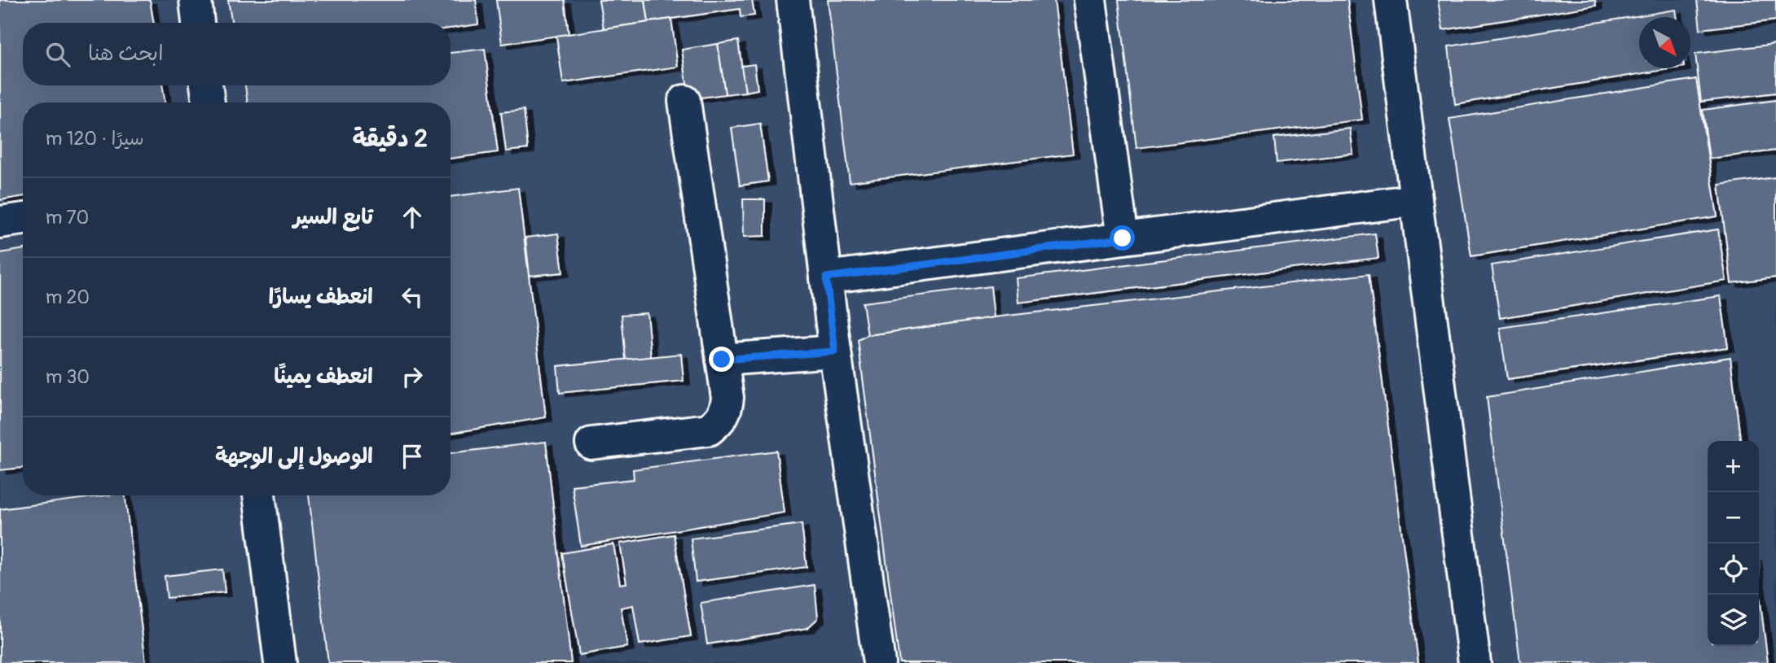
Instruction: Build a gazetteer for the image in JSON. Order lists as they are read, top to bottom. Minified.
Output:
{"north":"bottom right","page":{"search":"ابحث هنا","heading":["2 دقيقة","سيرًا · 120 m"],"list":[["تابع السير","70 m"],["انعطف يسارًا","20 m"],["انعطف يمينًا","30 m"],"الوصول إلى الوجهة"],"map_buttons":["+","−"]}}
